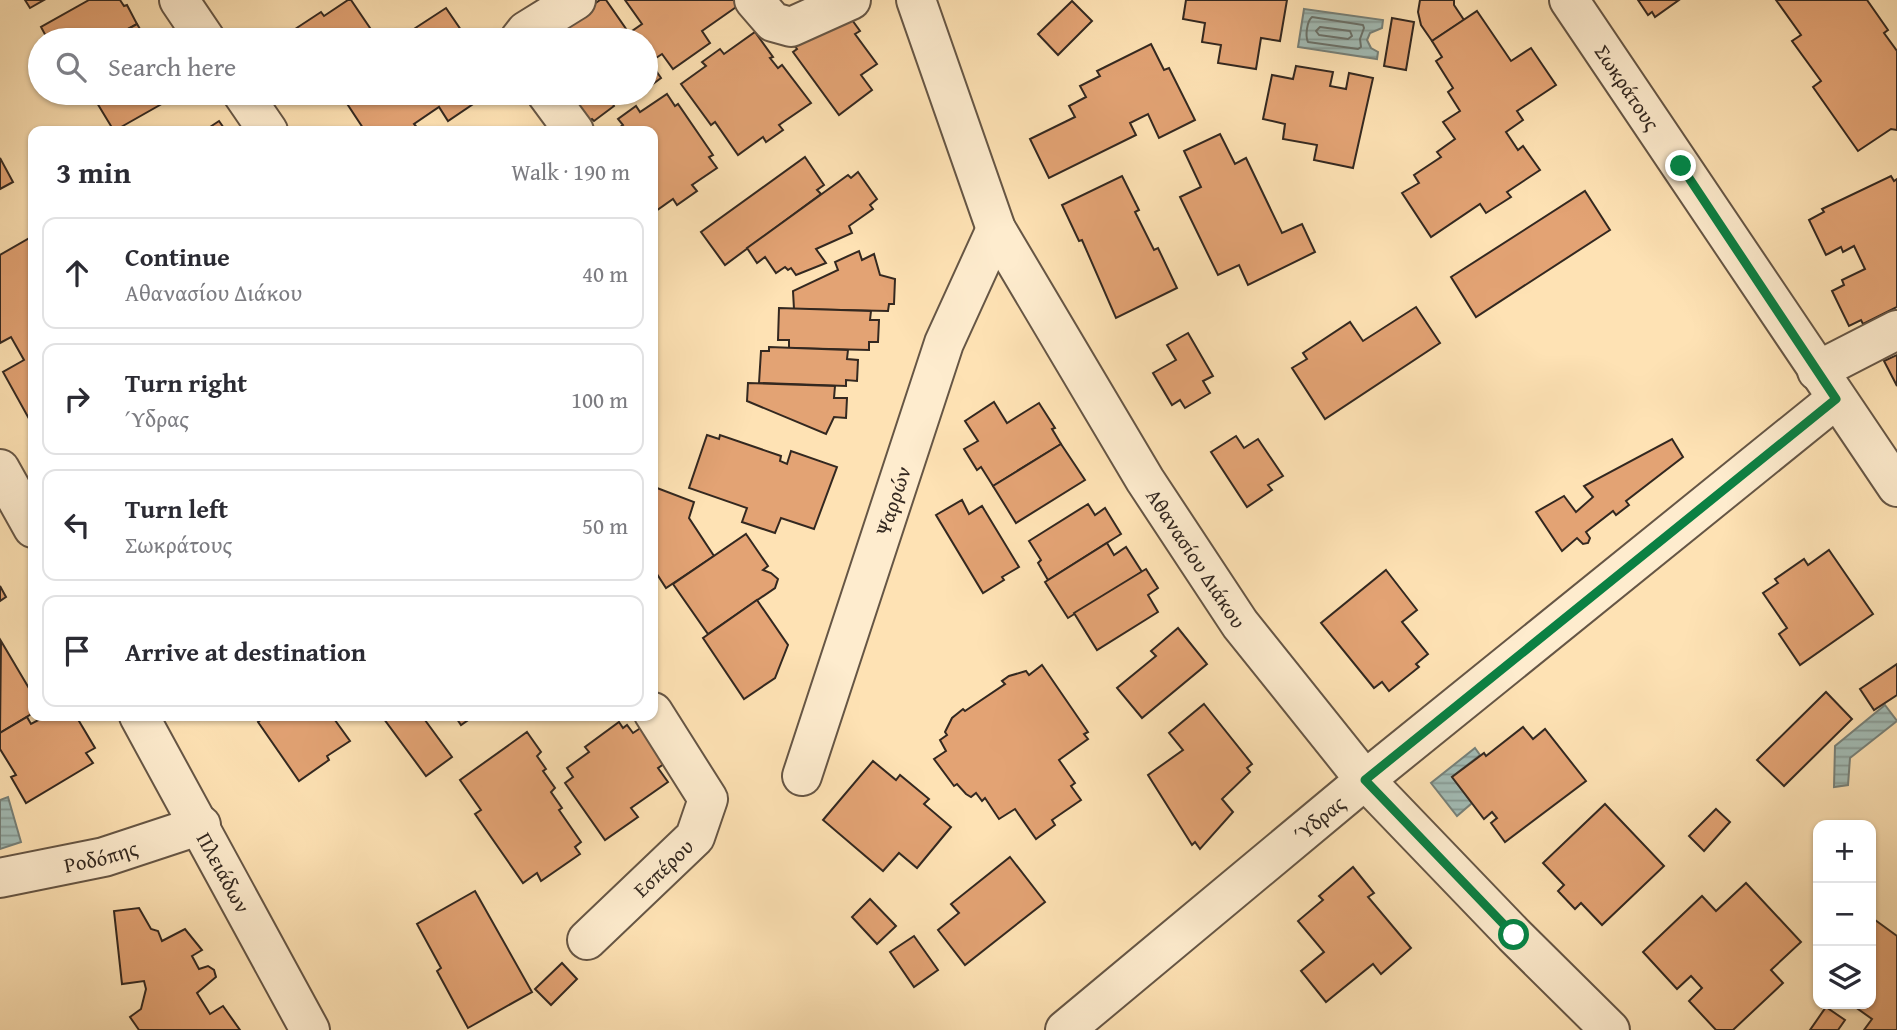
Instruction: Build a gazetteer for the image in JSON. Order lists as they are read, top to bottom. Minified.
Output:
{"streets":{"street":["Σωκράτους","Ψαρρών","Αθανασίου Διάκου","Ύδρας","Ροδόπης","Εσπέρου","Πλειάδων"]},"crossings":[["Σωκράτους","Ύδρας"],["Ψαρρών","Αθανασίου Διάκου"],["Αθανασίου Διάκου","Ύδρας"],["Ροδόπης","Πλειάδων"]],"page":{"search":"Search here","heading":["3 min","Walk · 190 m"],"list":[["Continue","Αθανασίου Διάκου","40 m"],["Turn right","Ύδρας","100 m"],["Turn left","Σωκράτους","50 m"],"Arrive at destination"],"map_buttons":["+","−"]}}
